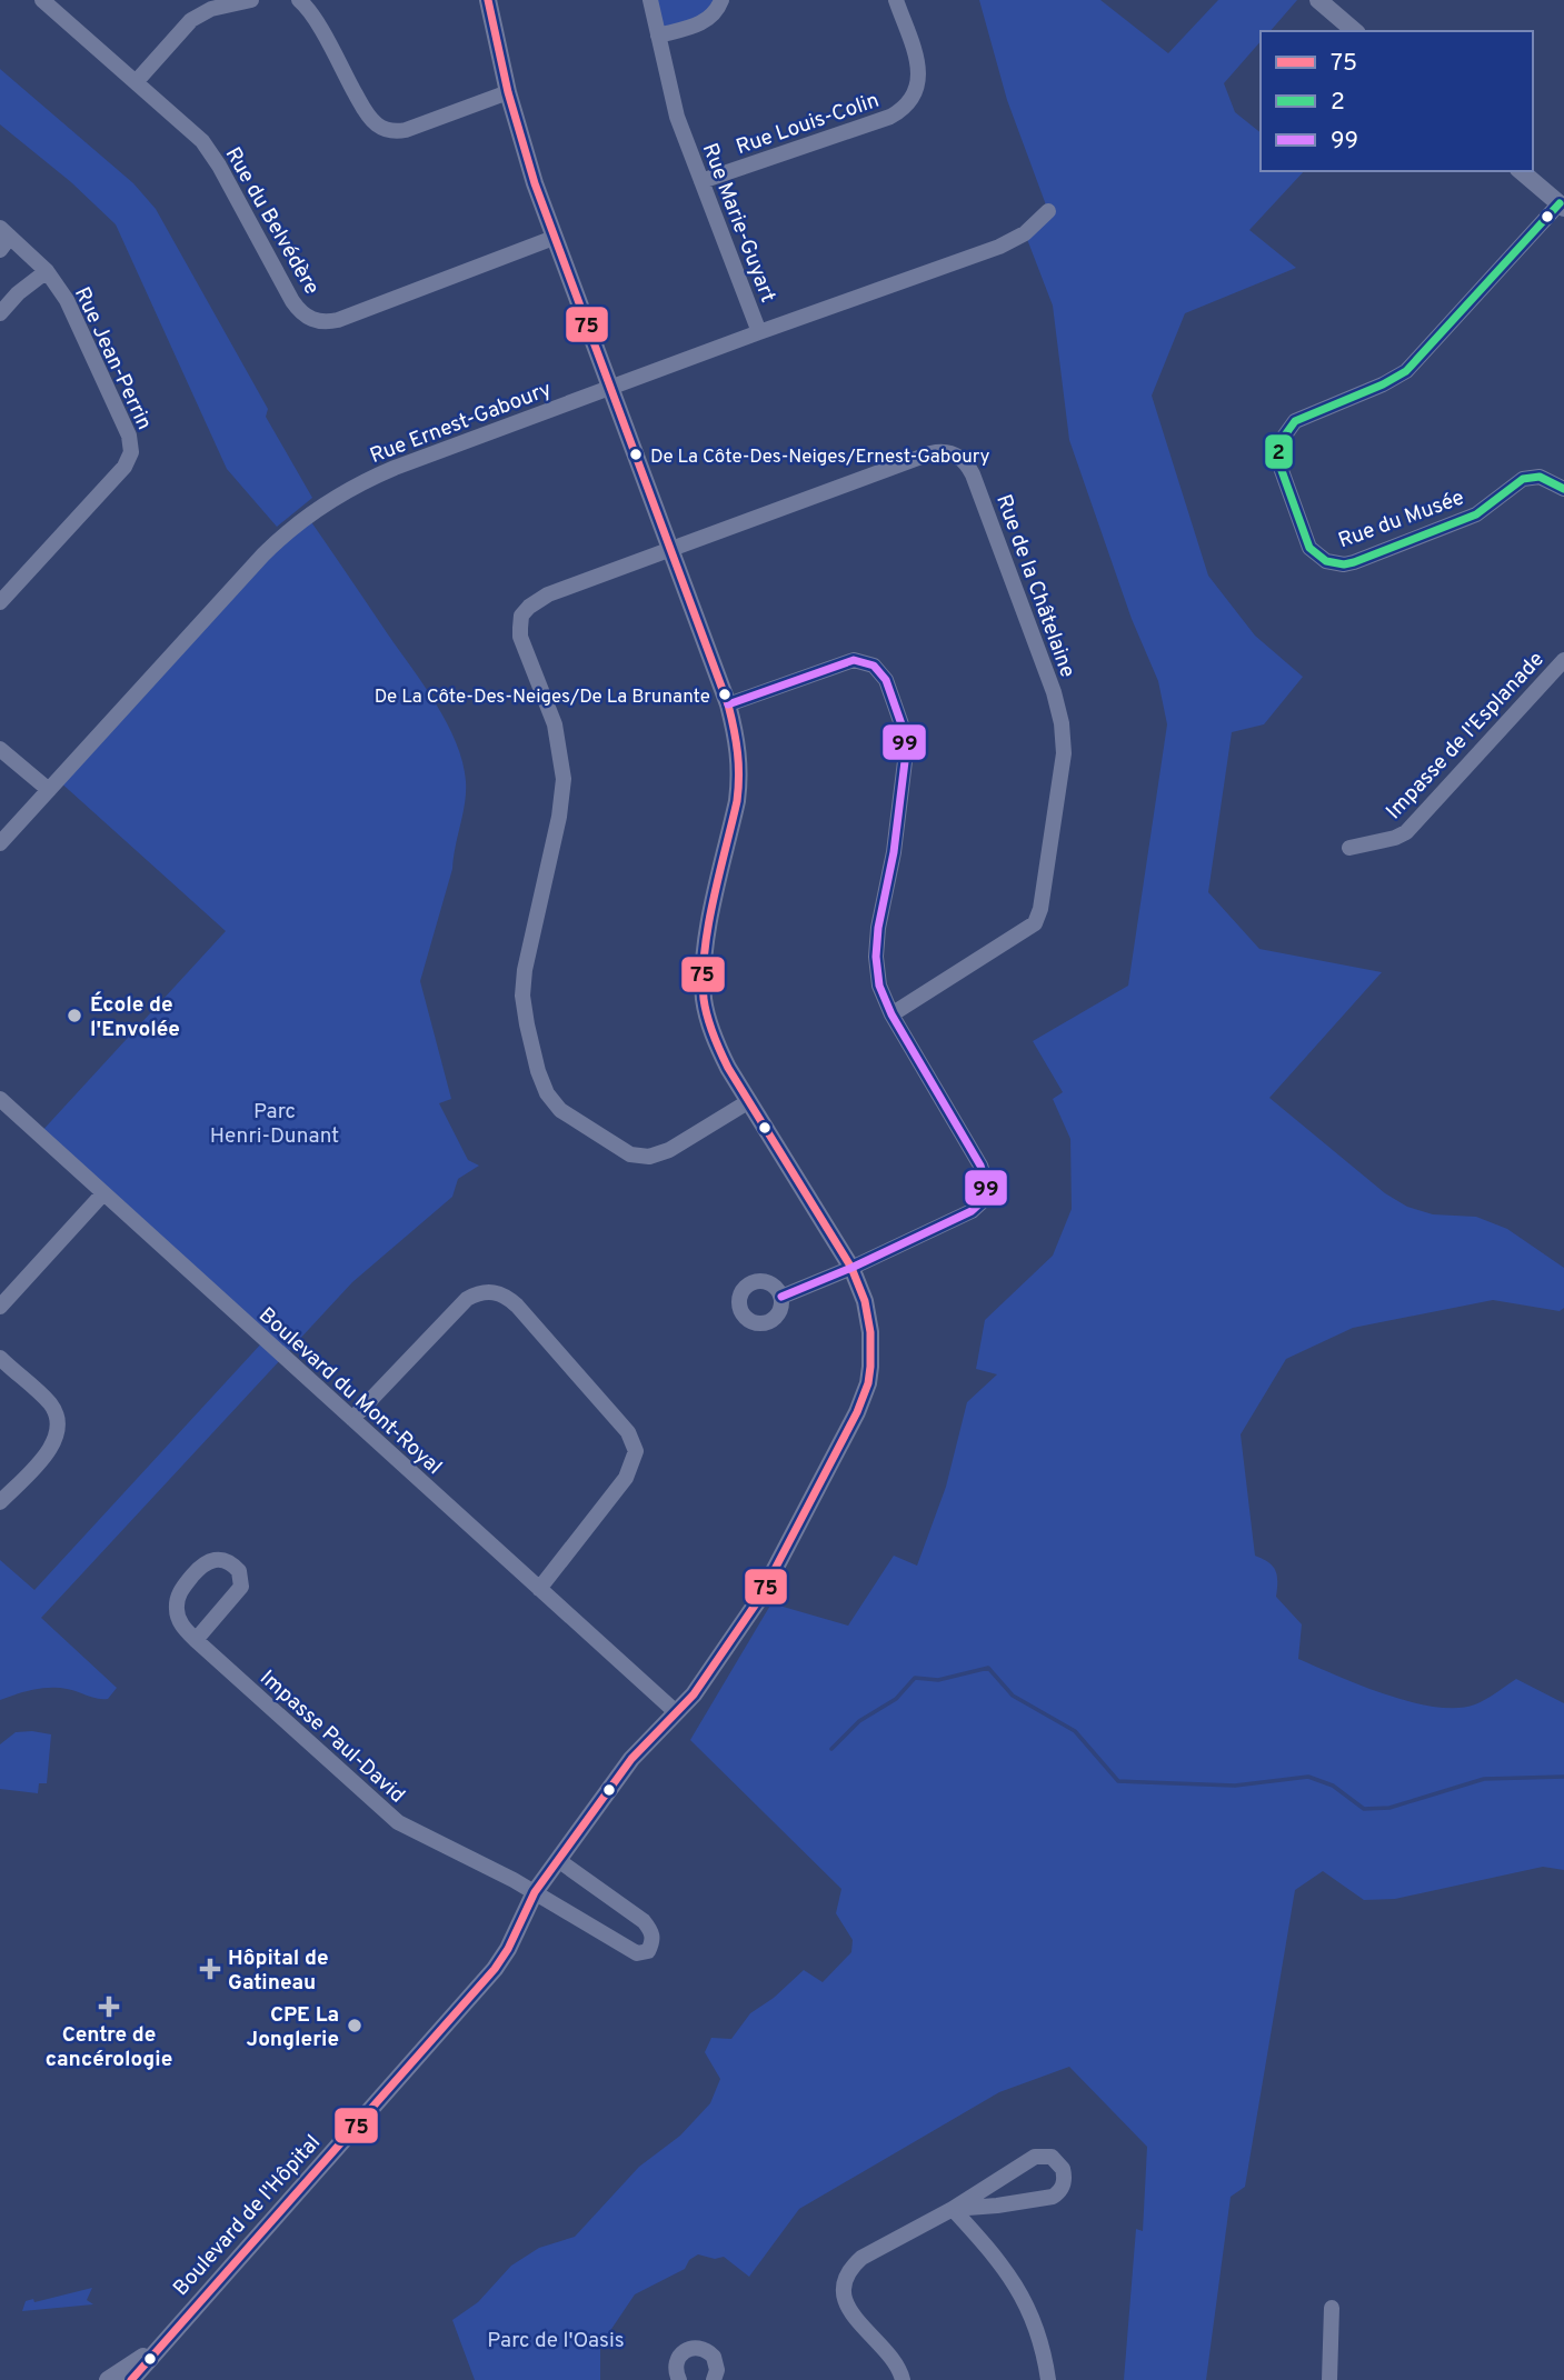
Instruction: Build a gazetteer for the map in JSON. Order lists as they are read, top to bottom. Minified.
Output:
{"streets":{"street":["Rue Louis-Colin","Rue du Belvédère","Rue Marie-Guyart","Rue Jean-Perrin","Rue Ernest-Gaboury","Rue du Musée","Rue de la Châtelaine","Impasse de l'Esplanade","Boulevard du Mont-Royal","Impasse Paul-David","Boulevard de l'Hôpital"]},"crossings":[["Rue Louis-Colin","Rue Marie-Guyart"],["Rue du Belvédère","Boulevard de l'Hôpital"],["Rue Marie-Guyart","Rue Ernest-Gaboury"],["Rue Ernest-Gaboury","Boulevard de l'Hôpital"],["Rue de la Châtelaine","Boulevard de l'Hôpital"],["Boulevard du Mont-Royal","Boulevard de l'Hôpital"],["Impasse Paul-David","Boulevard de l'Hôpital"]],"parks":["Parc Henri-Dunant","Parc de l'Oasis"],"places":{"other":["De La Côte-Des-Neiges/Ernest-Gaboury","De La Côte-Des-Neiges/De La Brunante","École de l'Envolée","CPE La Jonglerie"],"health":["Hôpital de Gatineau","Centre de cancérologie"]},"lines":["transit line 75","transit line 2","transit line 99"],"legend":["75","2","99"]}
